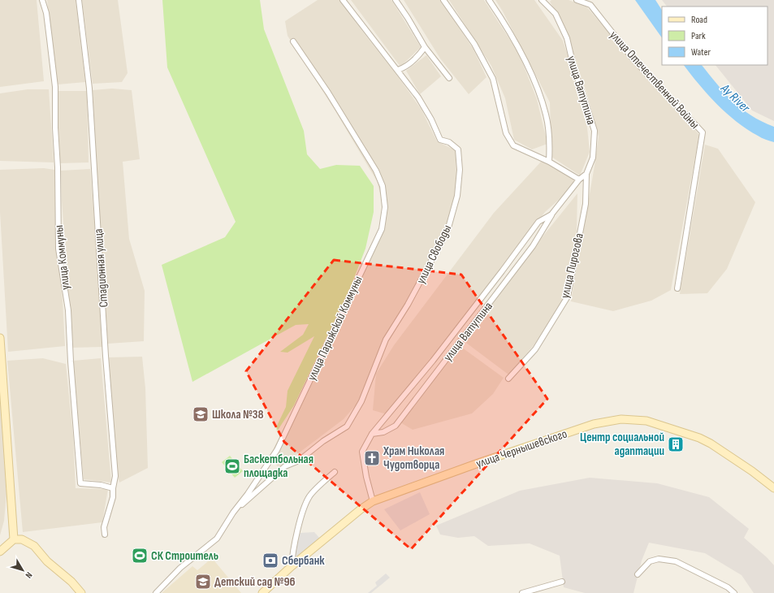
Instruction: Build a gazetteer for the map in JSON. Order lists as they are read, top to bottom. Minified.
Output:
{"streets":{"main road":["улица Чернышевского"],"street":["улица Отечественной Войны","улица Ватутина","улица Свободы","улица Коммуны","улица Пирогова","Стадионная улица","улица Парижской Коммуны"]},"crossings":[["улица Ватутина","улица Пирогова"],["улица Ватутина","улица Чернышевского"],["улица Свободы","улица Парижской Коммуны"],["улица Коммуны","Стадионная улица"]],"water":["Ay River"],"places":{"school or university":["Школа №38","Детский сад №96"],"building":["Центр социальной адаптации"],"church":["Храм Николая Чудотворца"],"sports":["Баскетбольная площадка","СК Строитель"],"bank":["Сбербанк"]},"legend":["Road","Park","Water"],"north":"bottom right"}
